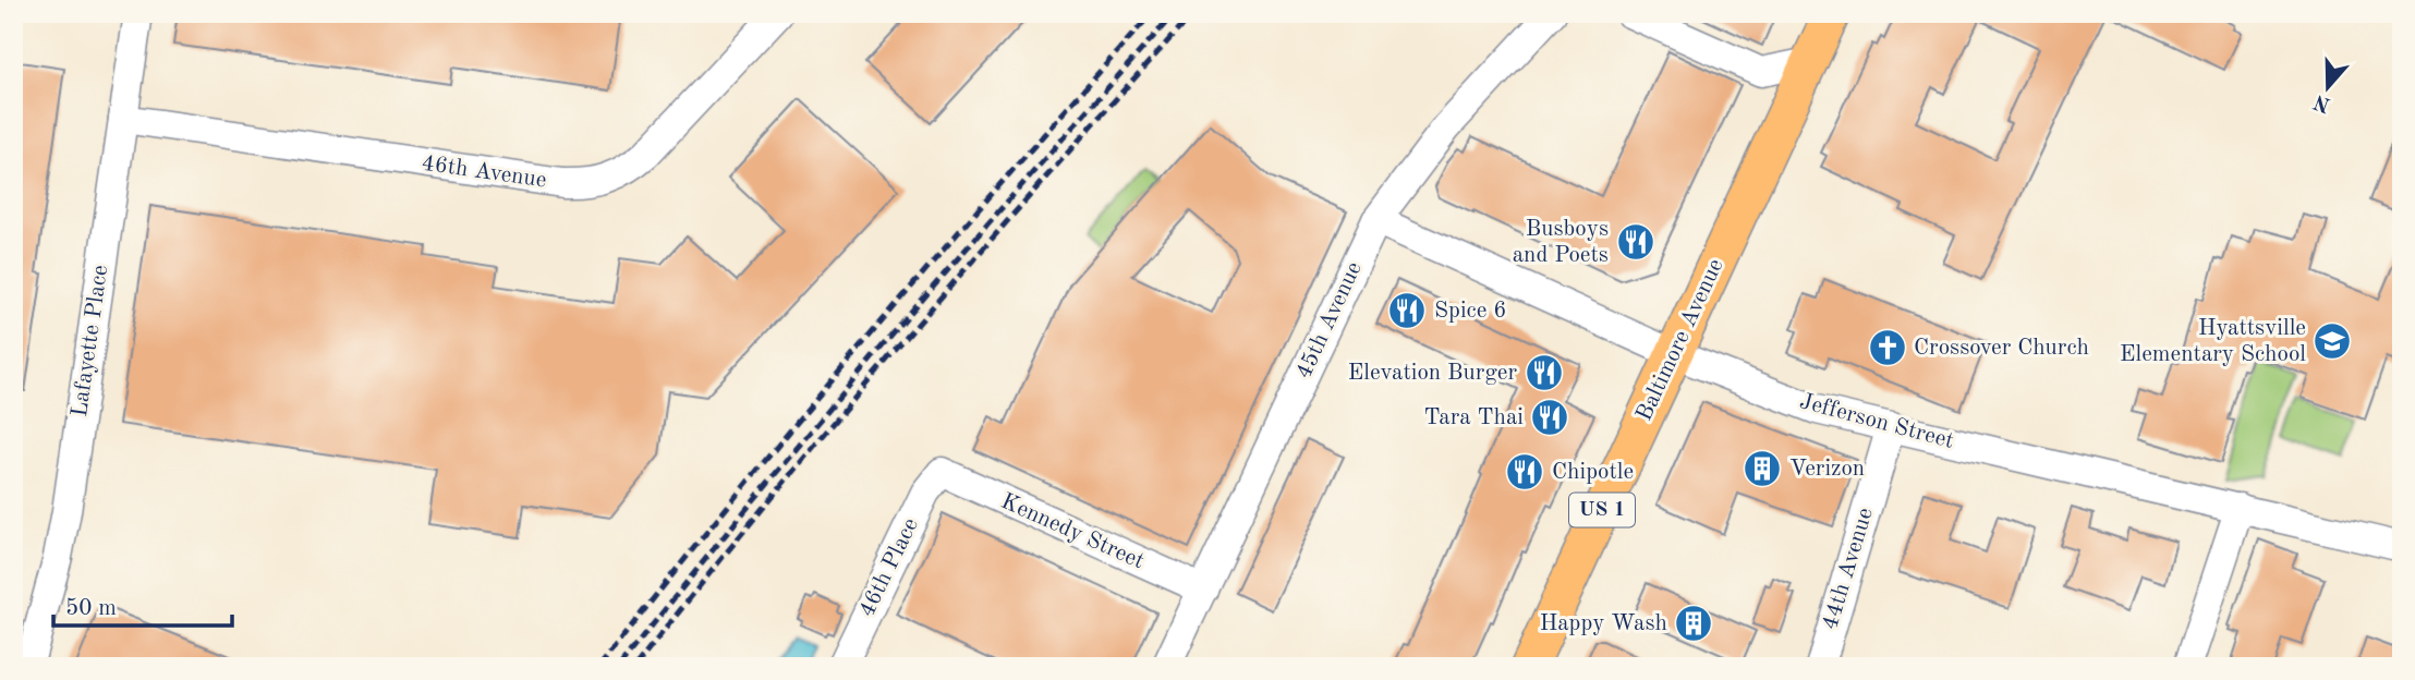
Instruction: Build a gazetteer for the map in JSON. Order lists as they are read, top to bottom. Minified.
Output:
{"streets":{"main road":["Baltimore Avenue","US 1"],"street":["46th Avenue","45th Avenue","Lafayette Place","Jefferson Street","Kennedy Street","46th Place","44th Avenue"]},"crossings":[["46th Avenue","Lafayette Place"],["45th Avenue","Jefferson Street"],["45th Avenue","Kennedy Street"],["Baltimore Avenue","Jefferson Street"],["Jefferson Street","44th Avenue"],["Kennedy Street","46th Place"]],"places":{"restaurant":["Busboys and Poets","Spice 6","Elevation Burger","Tara Thai","Chipotle"],"school or university":["Hyattsville Elementary School"],"church":["Crossover Church"],"building":["Verizon","Happy Wash"]},"scale_bar":"50 m","north":"bottom"}
